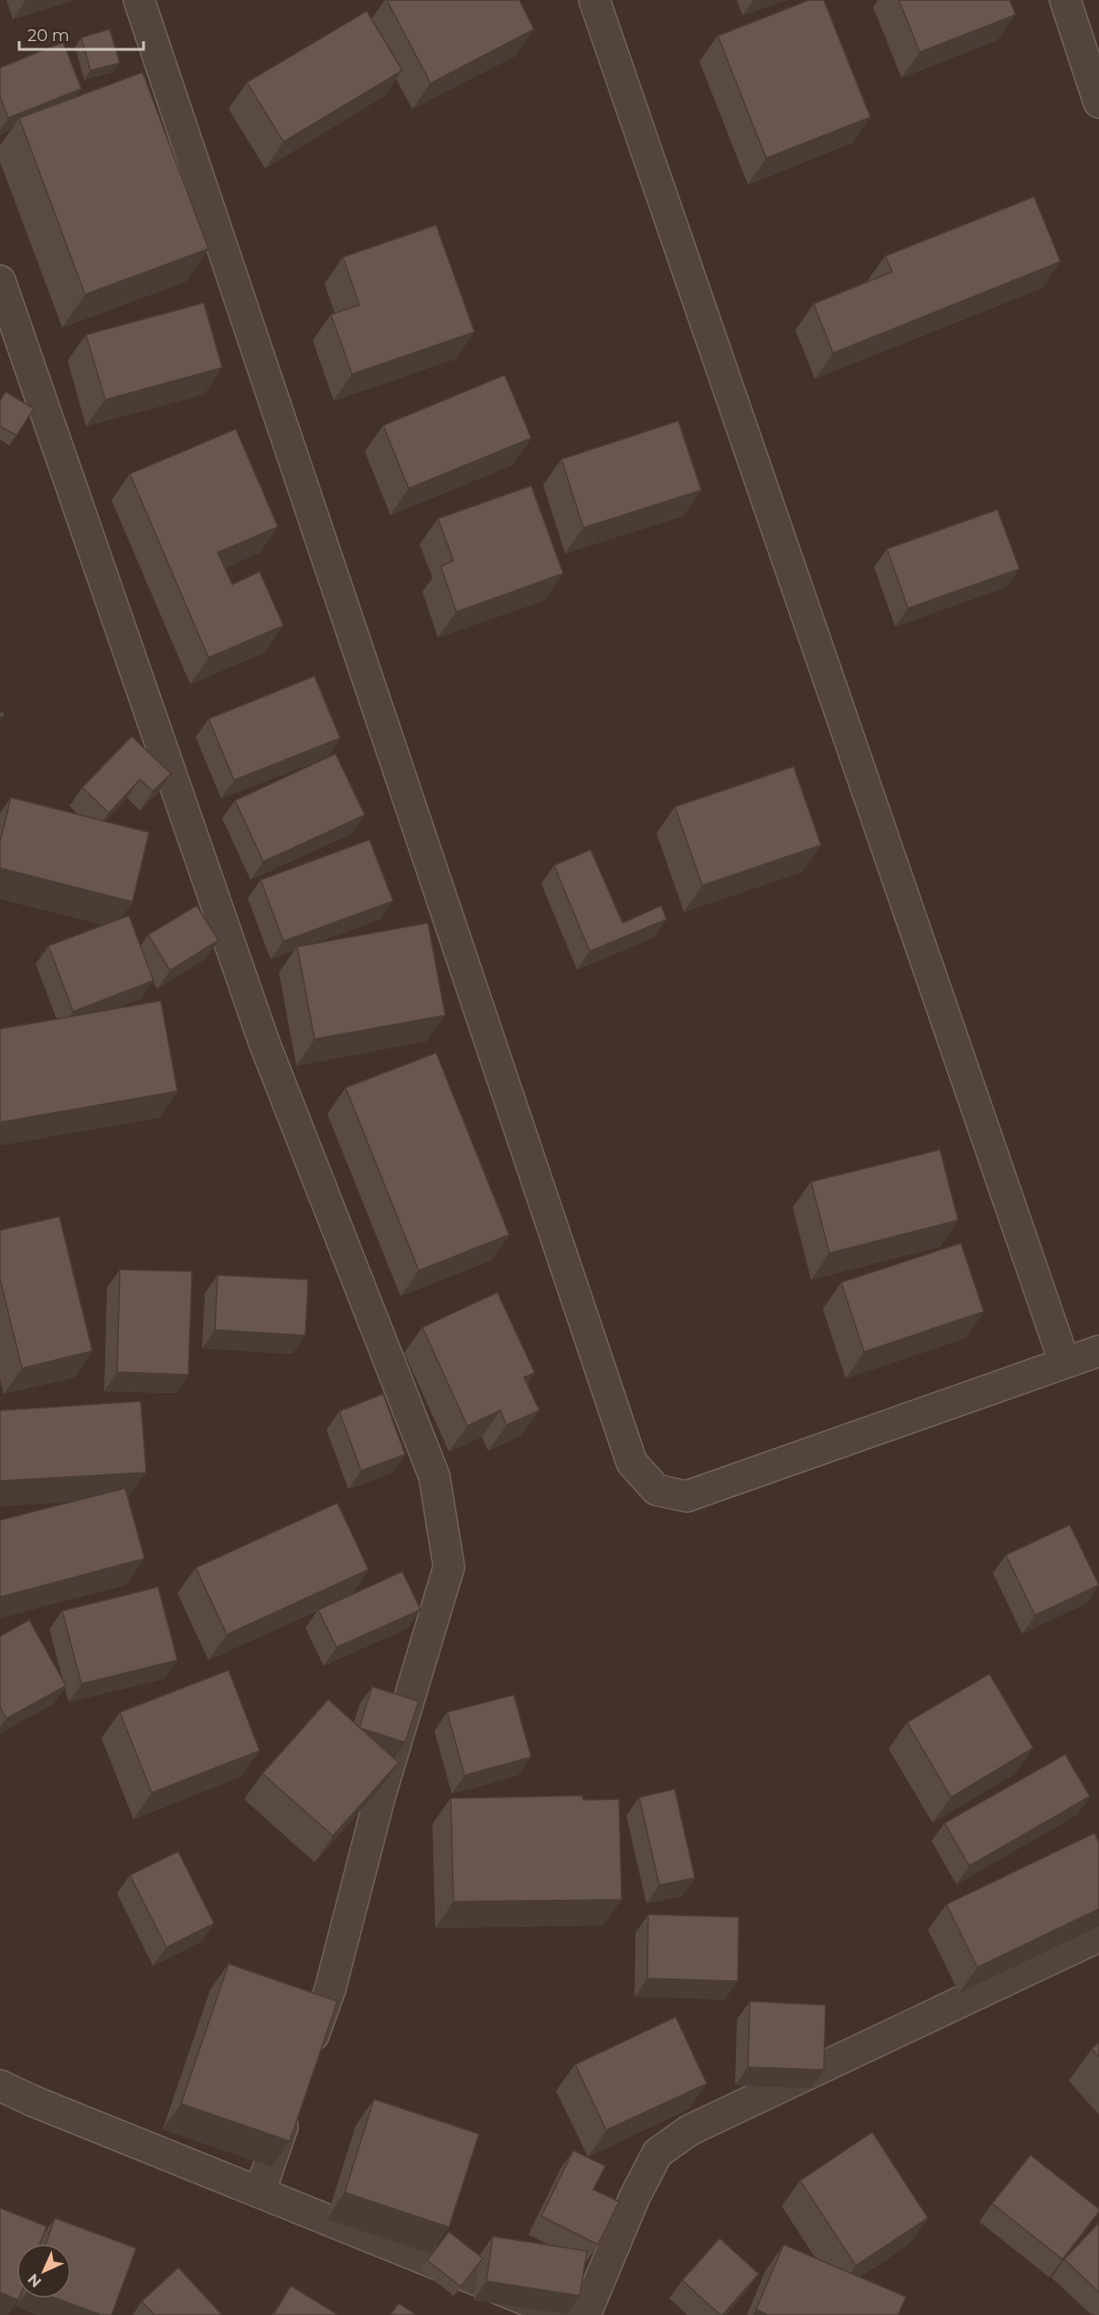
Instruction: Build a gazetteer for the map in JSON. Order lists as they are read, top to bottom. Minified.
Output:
{"scale_bar":"20 m","north":"bottom left"}
